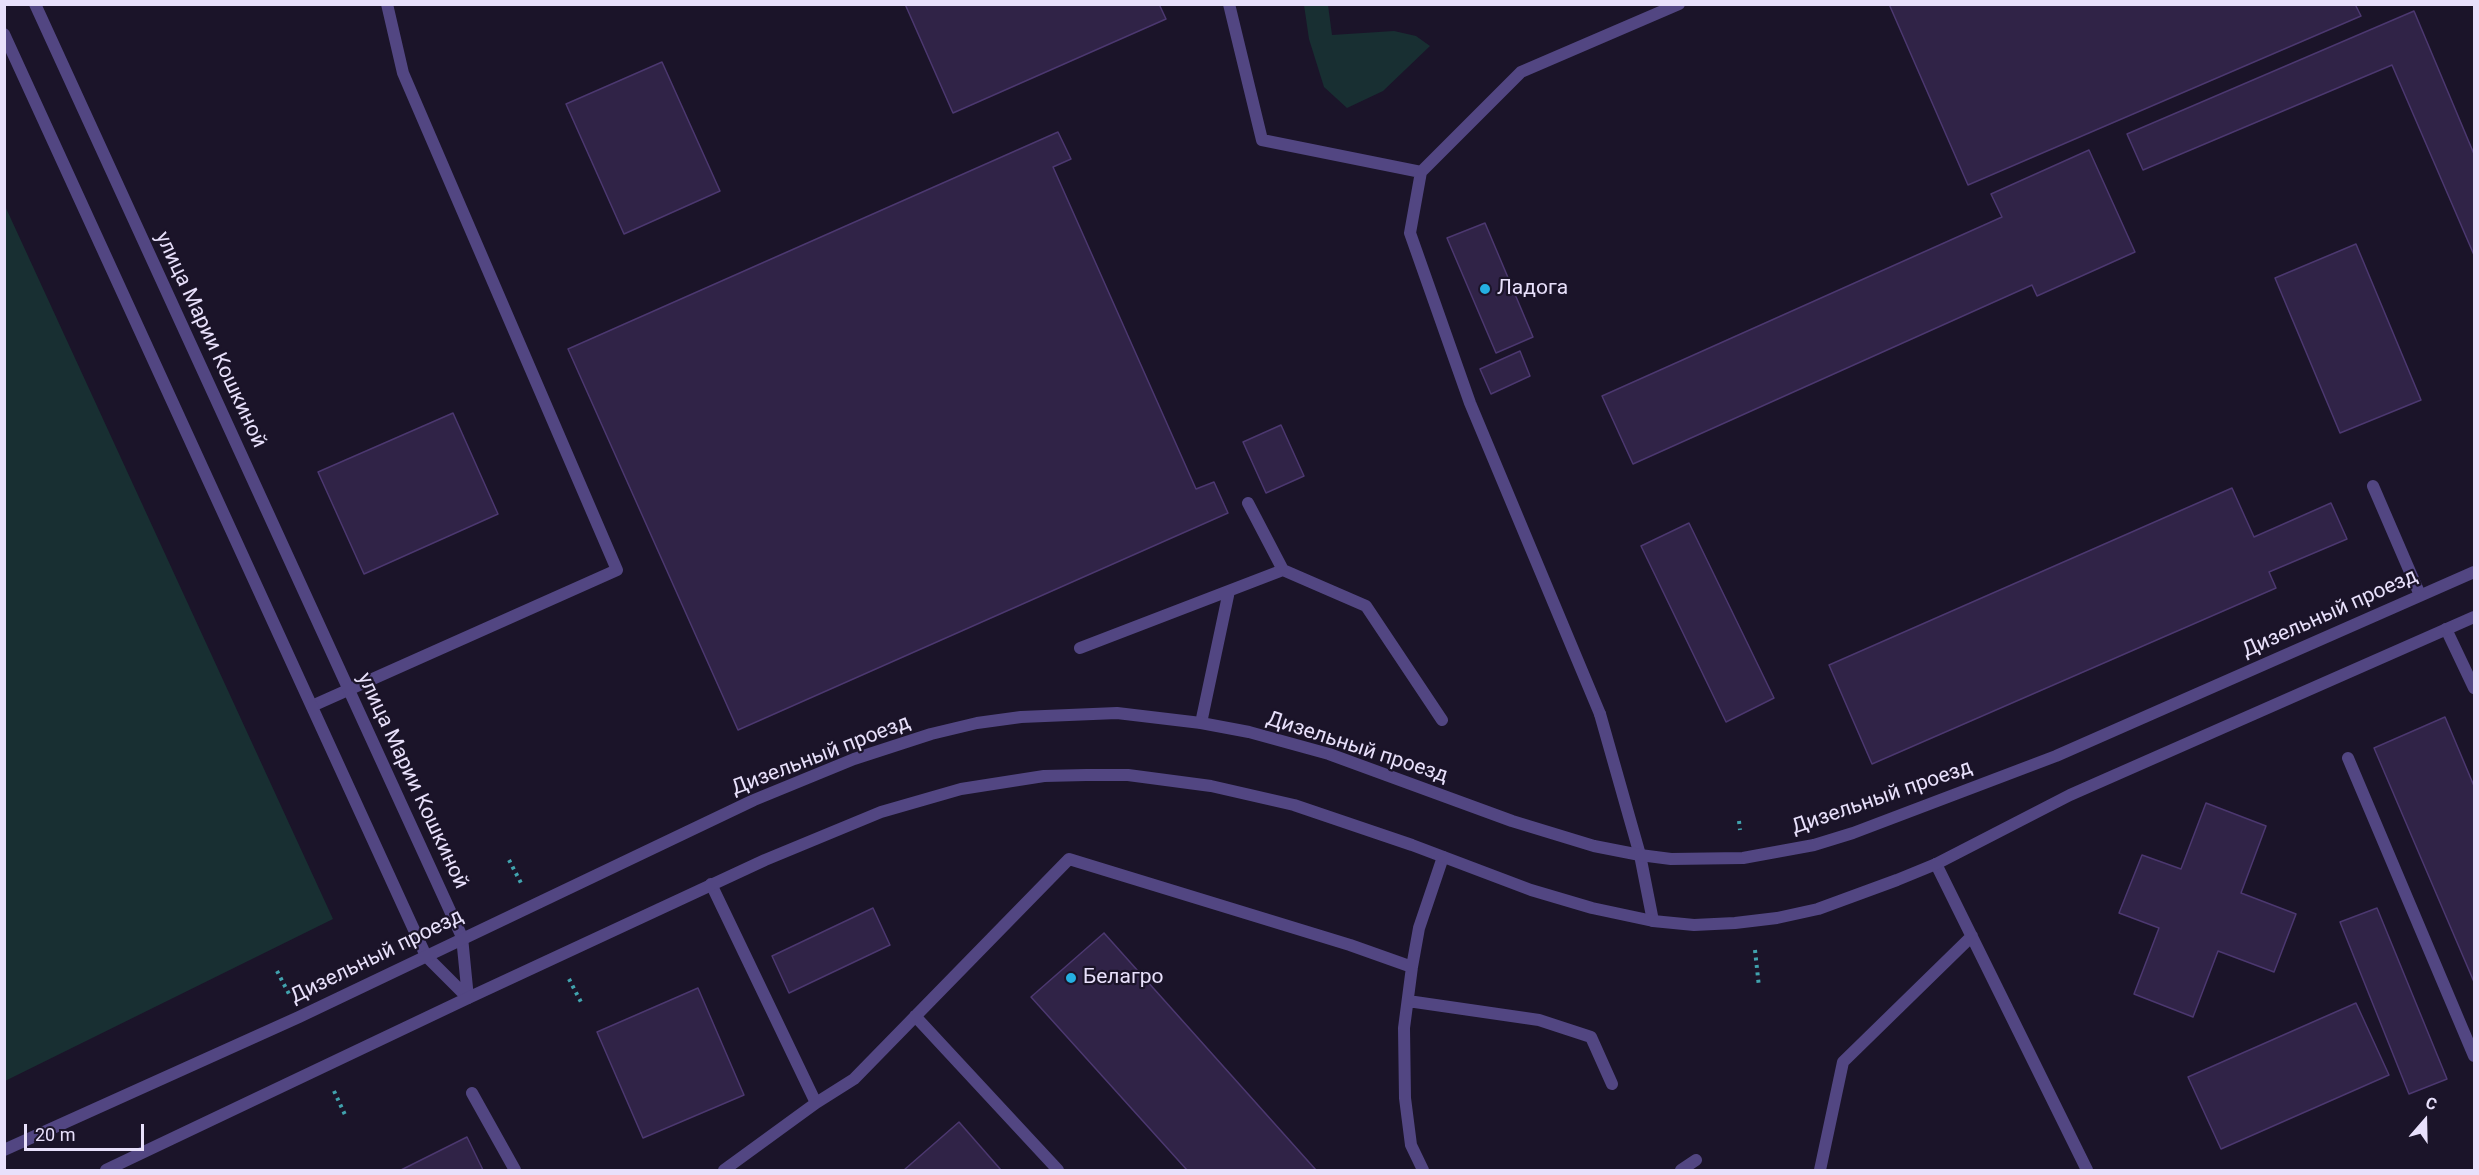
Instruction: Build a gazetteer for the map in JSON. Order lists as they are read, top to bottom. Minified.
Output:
{"streets":{"street":["улица Марии Кошкиной","Дизельный проезд"]},"crossings":[["улица Марии Кошкиной","Дизельный проезд"]],"places":["Ладога","Белагро"],"scale_bar":"20 m","north":"top"}
